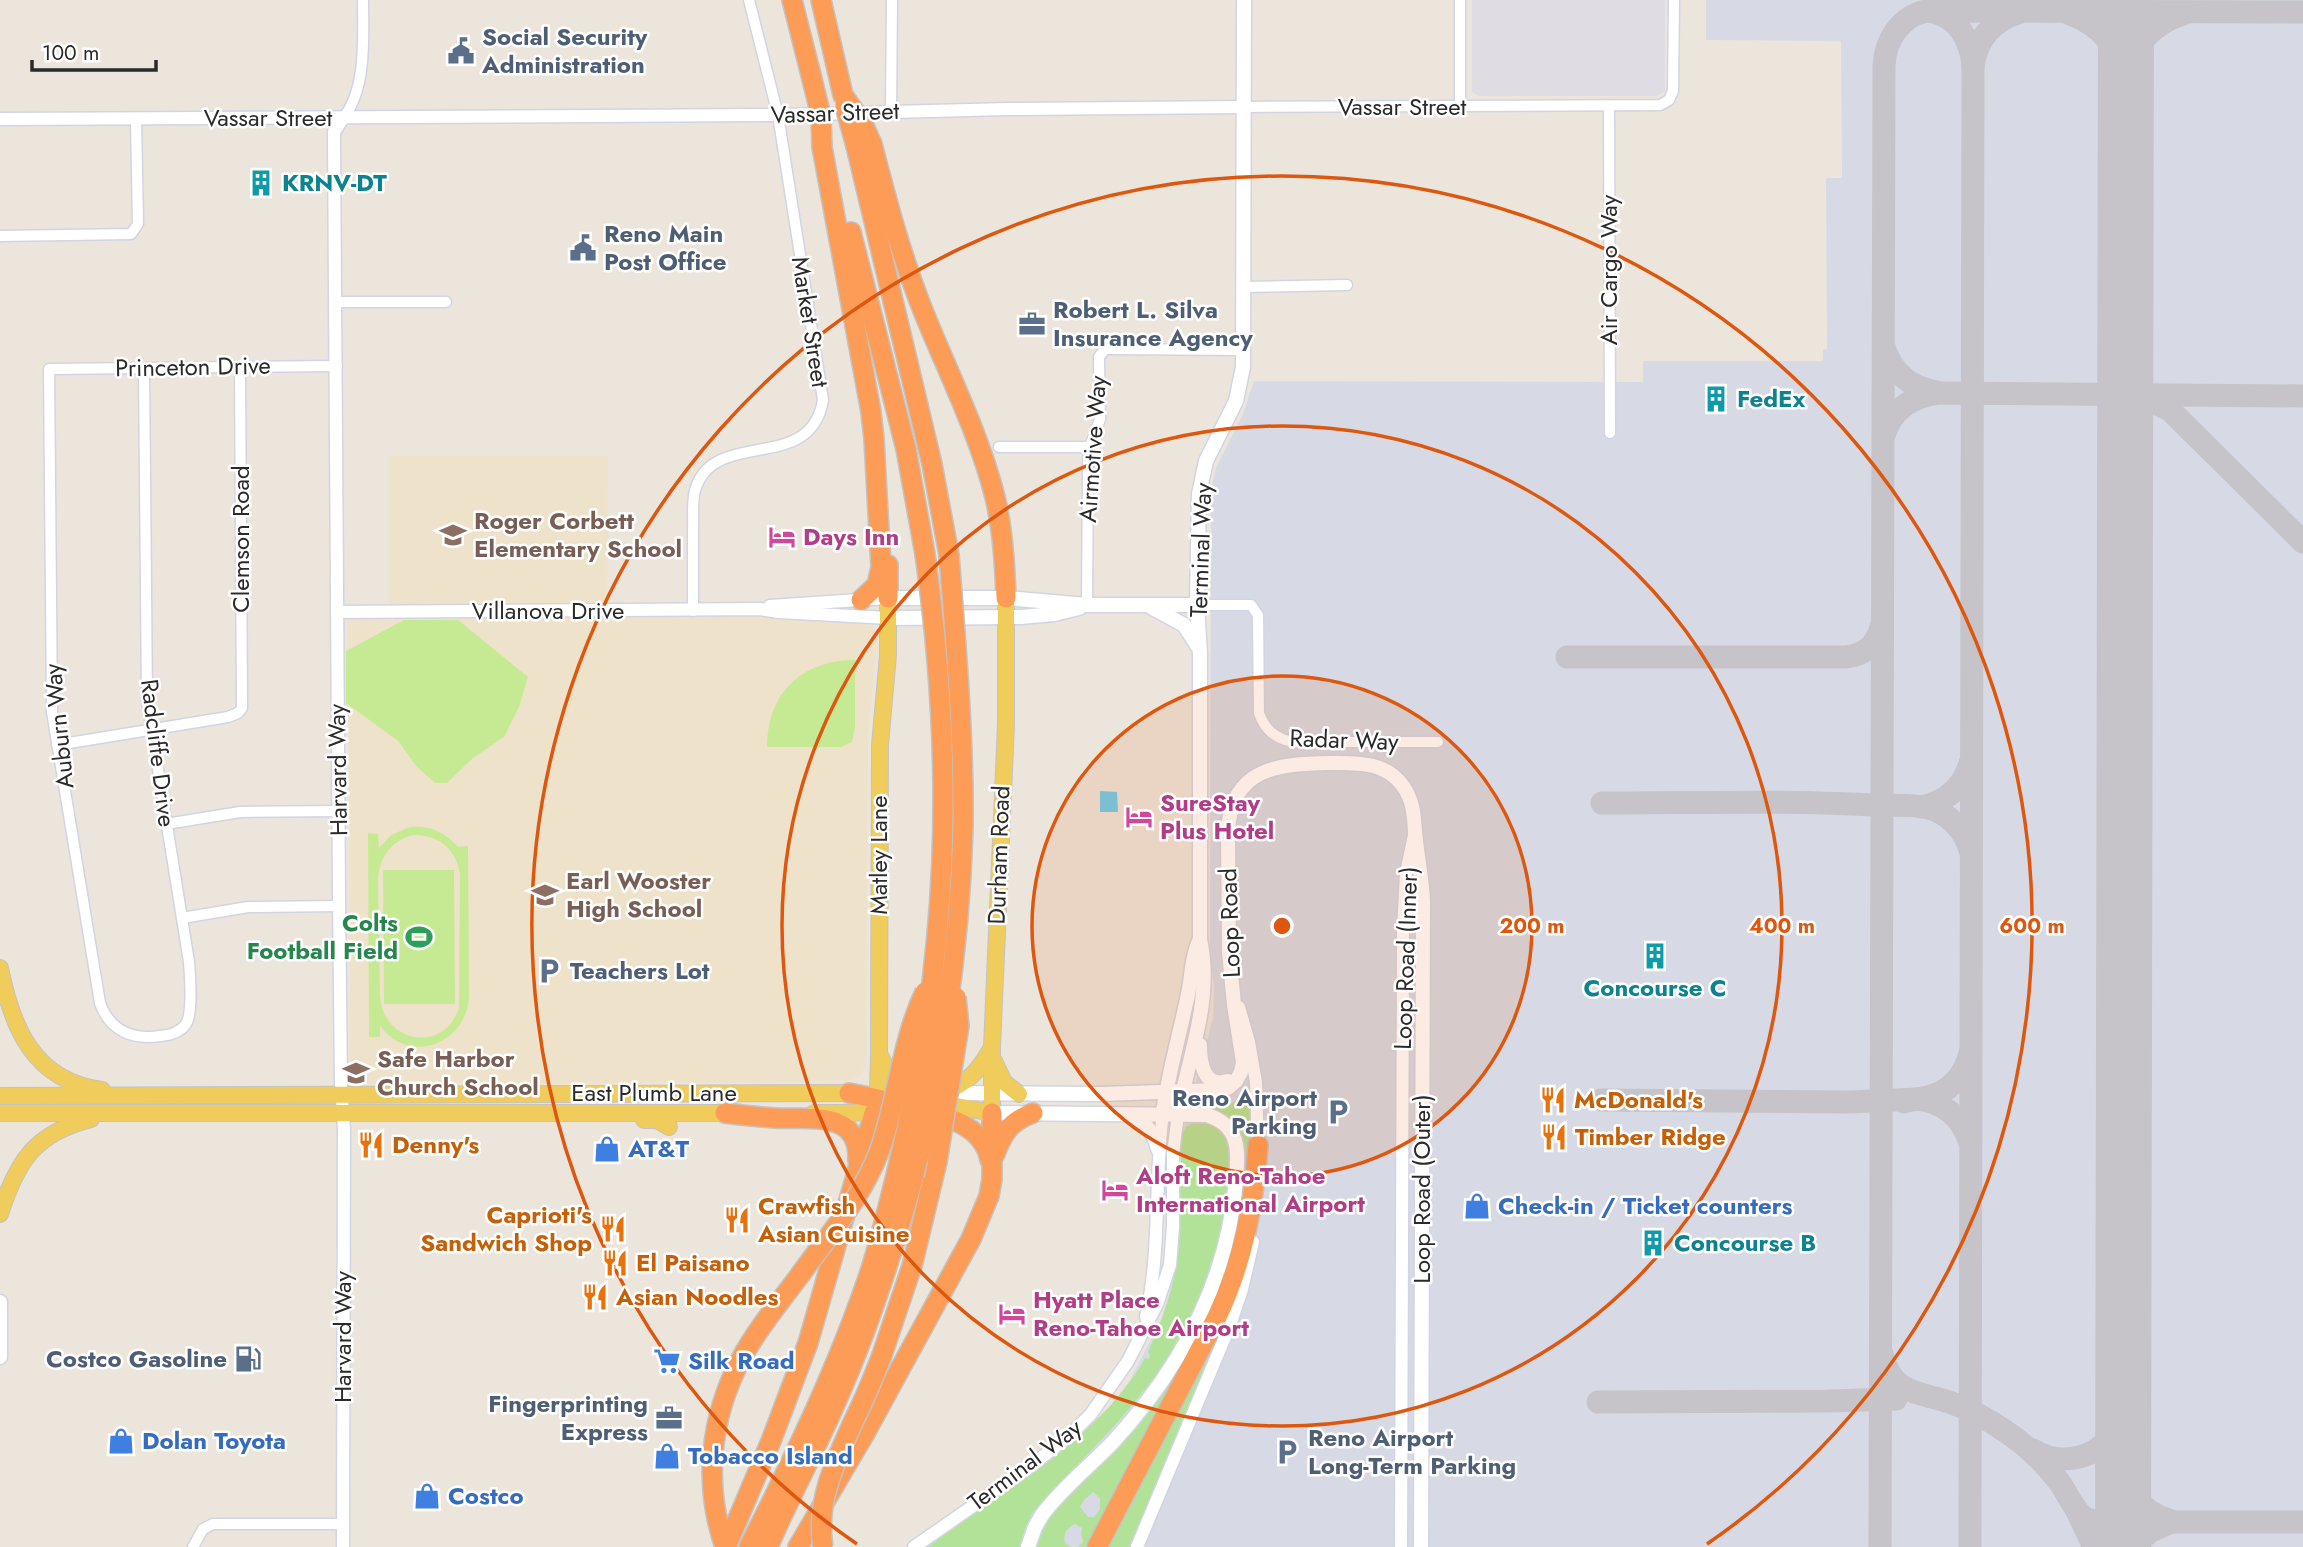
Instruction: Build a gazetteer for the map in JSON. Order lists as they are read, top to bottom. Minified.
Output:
{"streets":{"main road":["Terminal Way","Villanova Drive","Matley Lane","Durham Road","Loop Road","East Plumb Lane","Loop Road (Outer)"],"street":["Vassar Street","Air Cargo Way","Market Street","Princeton Drive","Airmotive Way","Clemson Road","Auburn Way","Radar Way","Radcliffe Drive","Harvard Way","Loop Road (Inner)"]},"crossings":[["Vassar Street","Air Cargo Way"],["Vassar Street","Market Street"],["Vassar Street","Terminal Way"],["Vassar Street","Harvard Way"],["Market Street","Villanova Drive"],["Princeton Drive","Clemson Road"],["Princeton Drive","Auburn Way"],["Princeton Drive","Radcliffe Drive"],["Princeton Drive","Harvard Way"],["Airmotive Way","Terminal Way"],["Airmotive Way","Villanova Drive"],["Clemson Road","Radcliffe Drive"],["Terminal Way","Villanova Drive"],["Terminal Way","Radar Way"],["Villanova Drive","Radar Way"],["Villanova Drive","Harvard Way"],["Villanova Drive","Matley Lane"],["Villanova Drive","Durham Road"],["Auburn Way","Radcliffe Drive"],["Harvard Way","East Plumb Lane"],["Matley Lane","East Plumb Lane"],["Loop Road","Loop Road (Inner)"],["Loop Road","Loop Road (Outer)"],["Loop Road (Inner)","Loop Road (Outer)"]],"places":{"public building":["Social Security Administration","Reno Main Post Office"],"building":["KRNV-DT","FedEx","Concourse C","Concourse B"],"office":["Robert L. Silva Insurance Agency","Fingerprinting Express"],"school or university":["Roger Corbett Elementary School","Earl Wooster High School","Safe Harbor Church School"],"hotel":["Days Inn","SureStay Plus Hotel","Aloft Reno-Tahoe International Airport","Hyatt Place Reno-Tahoe Airport"],"sports":["Colts Football Field"],"parking":["Teachers Lot","Reno Airport Parking","Reno Airport Long-Term Parking"],"restaurant":["McDonald's","Timber Ridge","Denny's","Crawfish Asian Cuisine","Caprioti's Sandwich Shop","El Paisano","Asian Noodles"],"shop":["AT&T","Check-in / Ticket counters","Dolan Toyota","Tobacco Island","Costco"],"fuel station":["Costco Gasoline"],"supermarket":["Silk Road"]},"scale_bar":"100 m","rings":["200 m","400 m","600 m"]}
